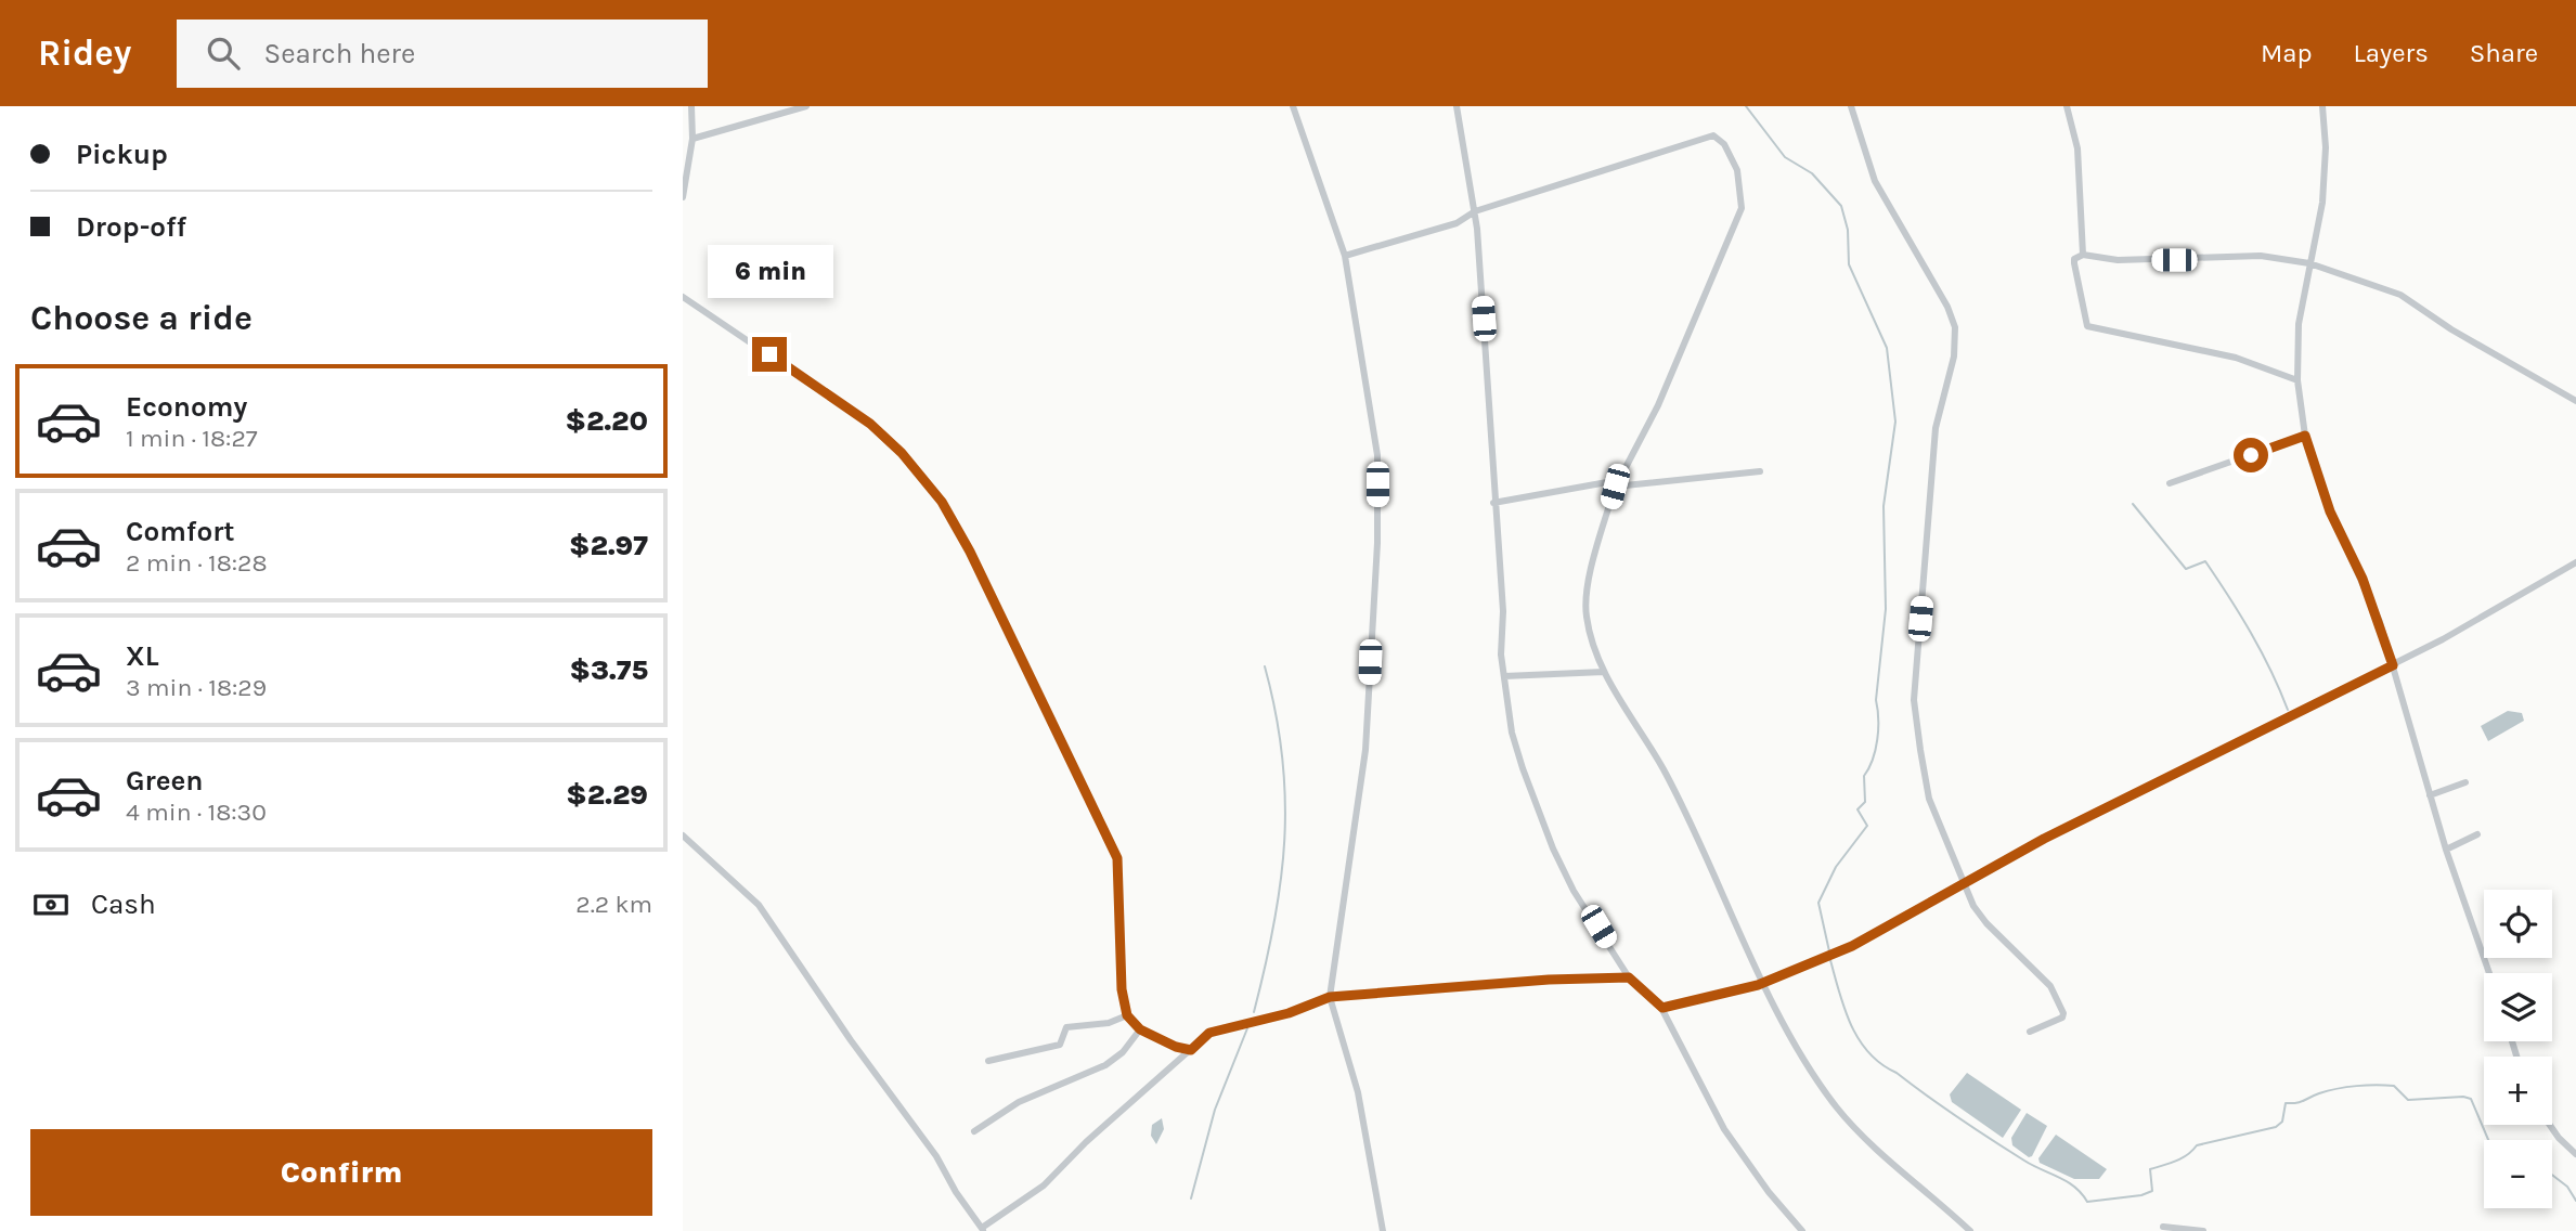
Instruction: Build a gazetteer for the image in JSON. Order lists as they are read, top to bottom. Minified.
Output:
{"page":{"header":"Ridey","search":"Search here","nav":["Map","Layers","Share"],"banner":["Pickup","Drop-off"],"bubble":"6 min","heading":"Choose a ride","list":[{"name":"Economy","note":"1 min · 18:27","value":"$2.20"},{"name":"Comfort","note":"2 min · 18:28","value":"$2.97"},{"name":"XL","note":"3 min · 18:29","value":"$3.75"},{"name":"Green","note":"4 min · 18:30","value":"$2.29"}],"pay":["Cash","2.2 km"],"map_buttons":["+","−"],"buttons":"Confirm"}}
